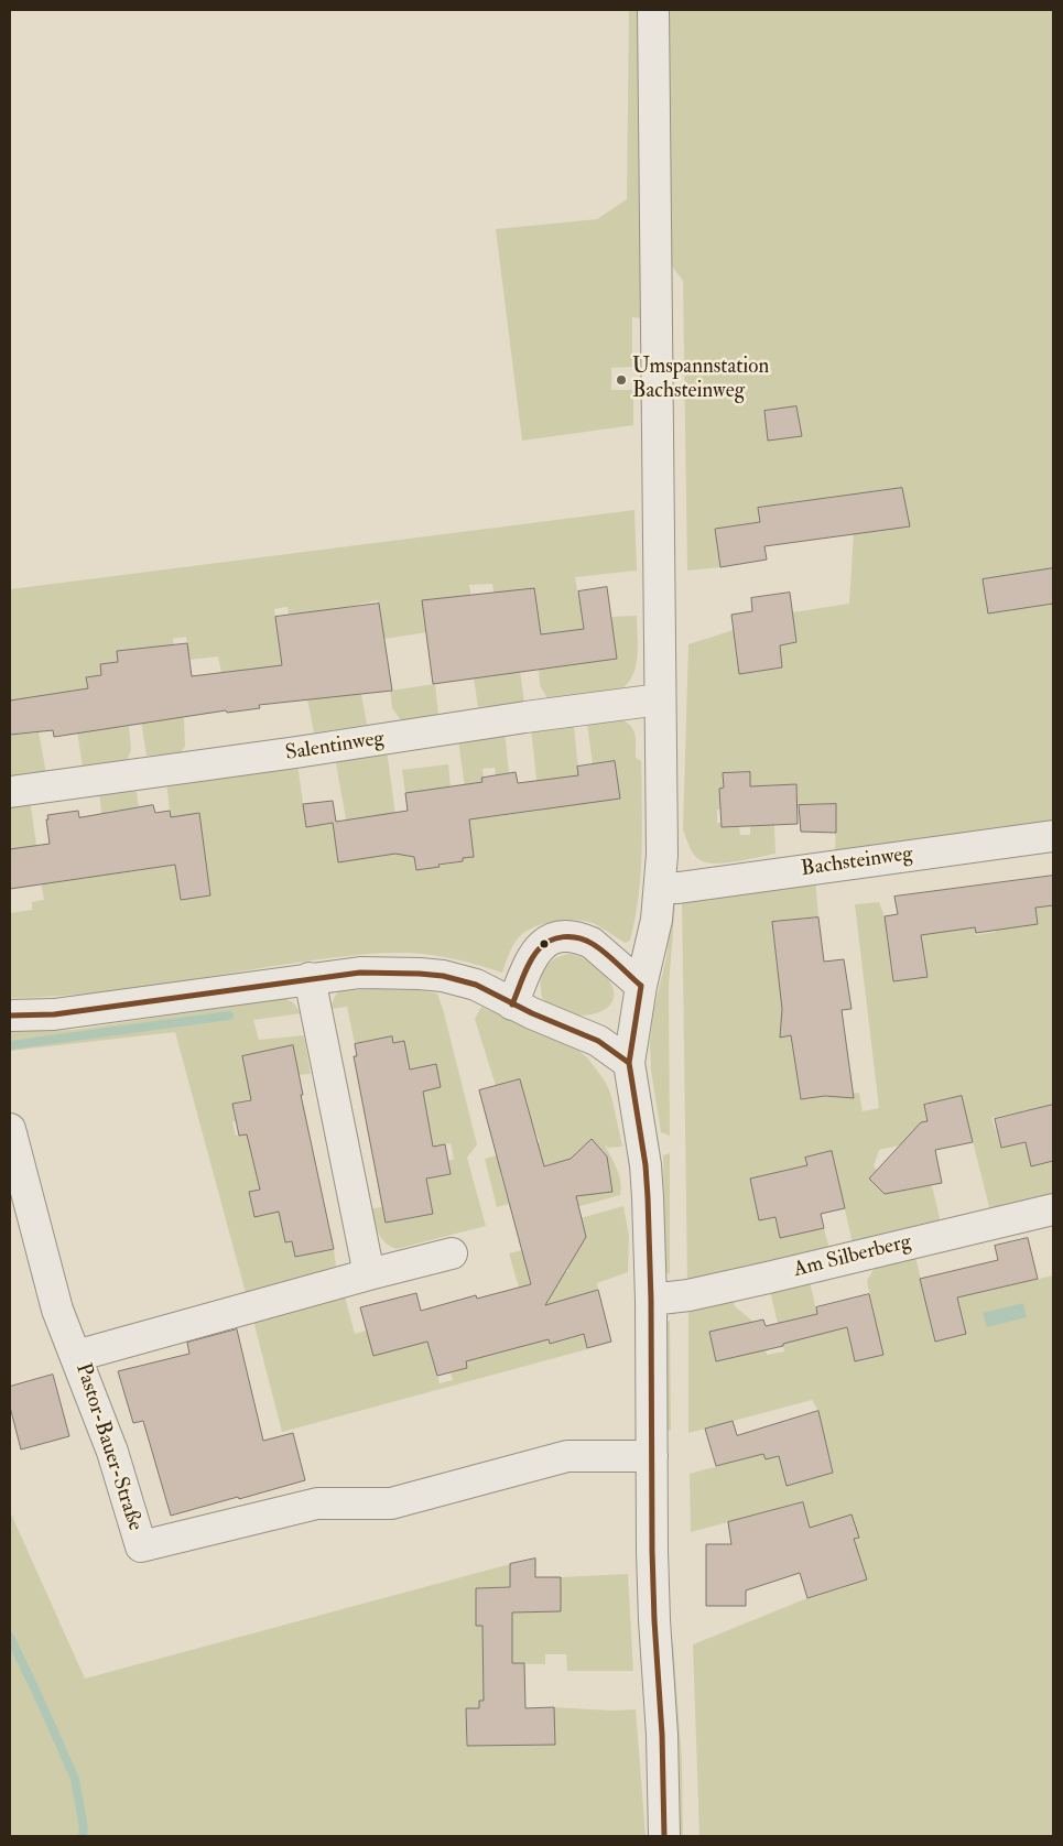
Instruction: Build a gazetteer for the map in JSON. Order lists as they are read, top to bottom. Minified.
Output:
{"streets":{"street":["Salentinweg","Bachsteinweg","Am Silberberg","Pastor-Bauer-Straße"]},"places":["Umspannstation Bachsteinweg"]}
